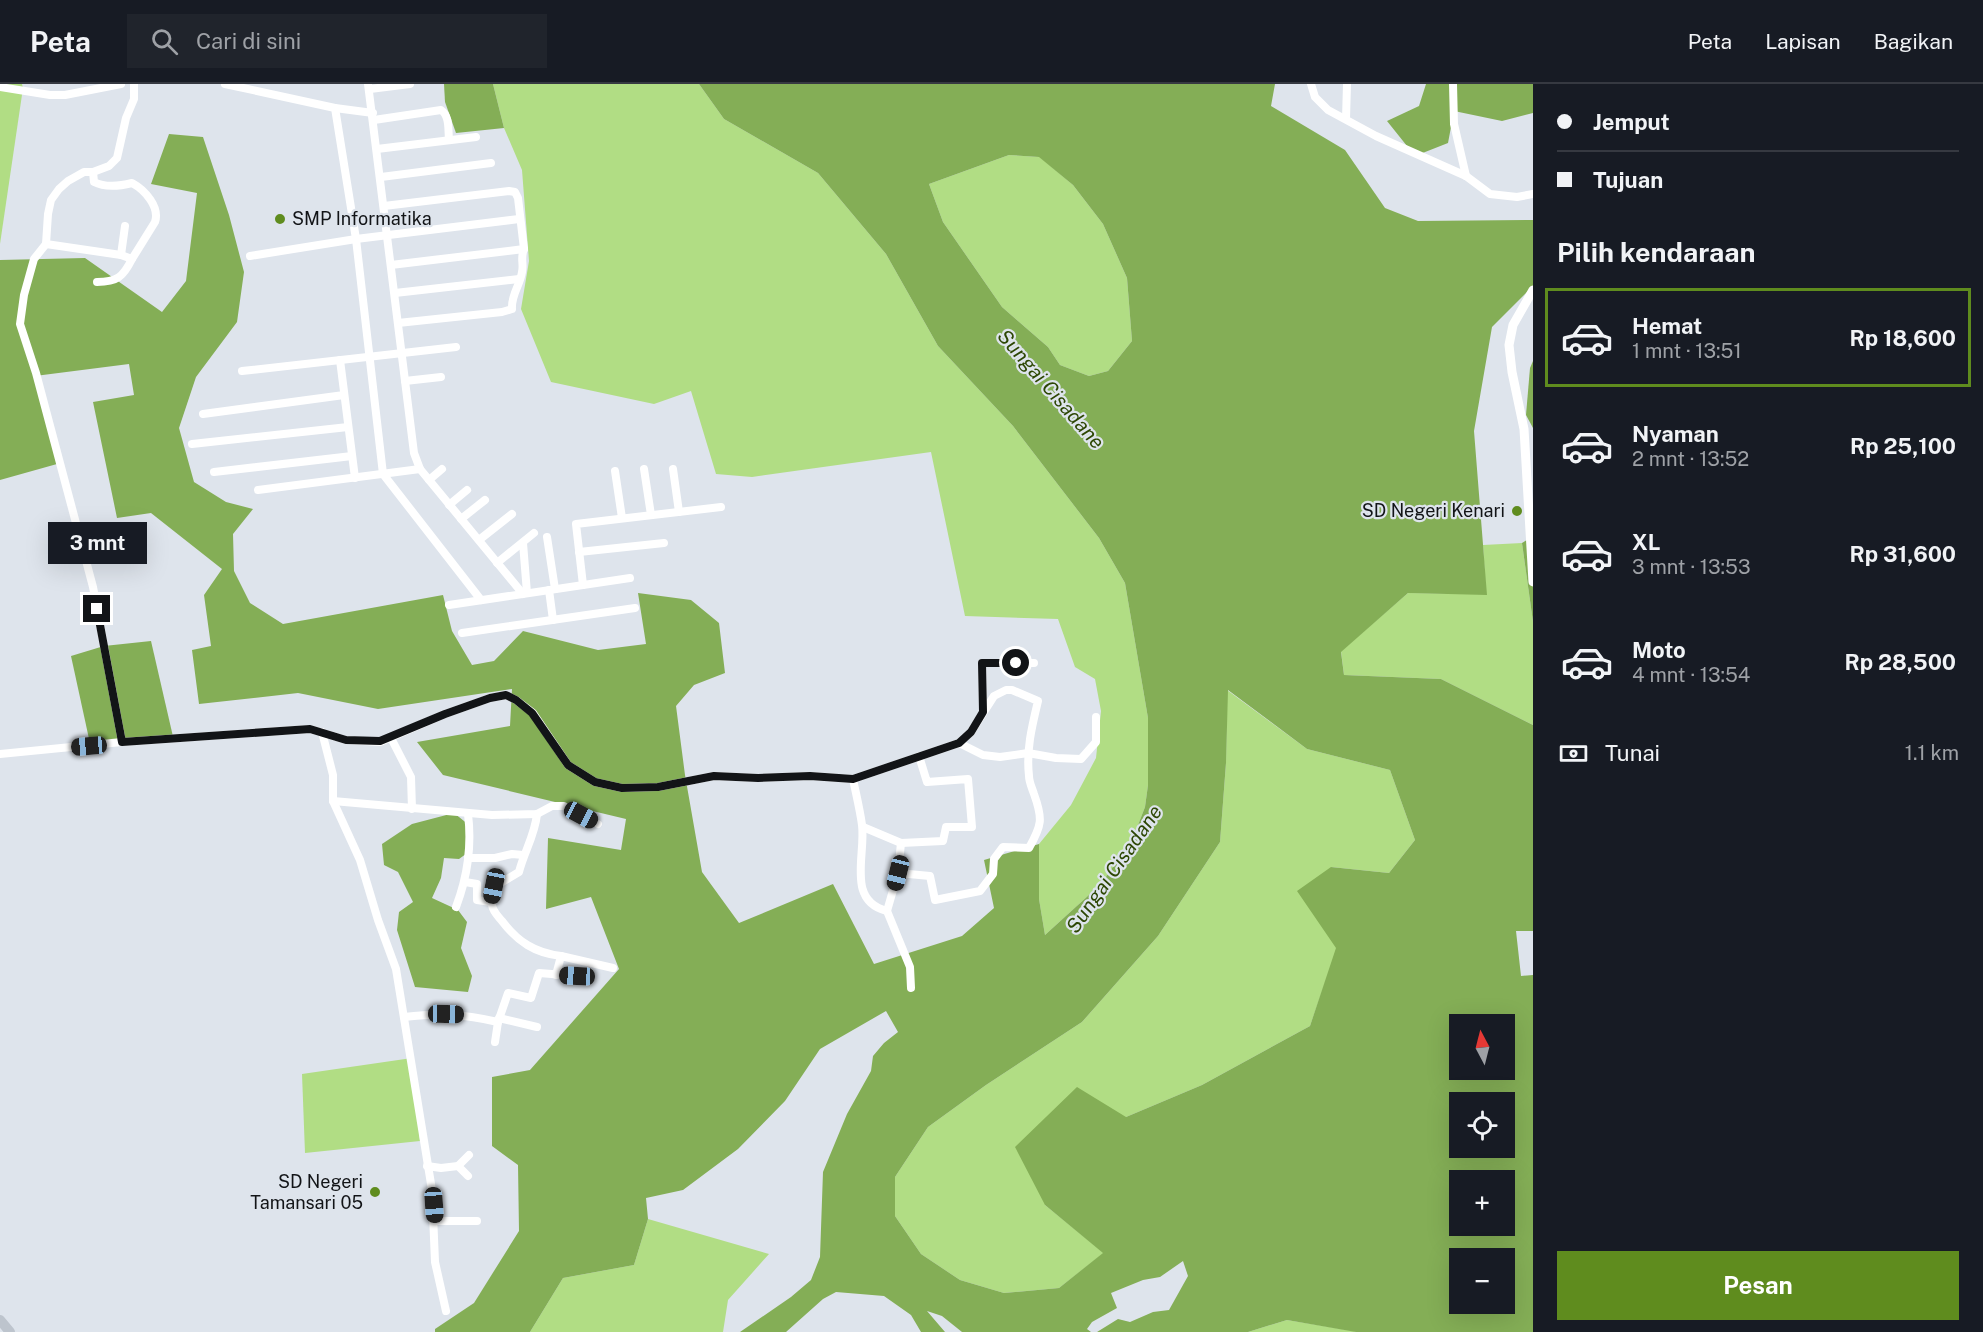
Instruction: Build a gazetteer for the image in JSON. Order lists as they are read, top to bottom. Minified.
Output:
{"water":["Sungai Cisadane"],"places":["SMP Informatika","SD Negeri Kenari","SD Negeri Tamansari 05"],"north":"top","page":{"header":"Peta","search":"Cari di sini","nav":["Peta","Lapisan","Bagikan"],"banner":["Jemput","Tujuan"],"heading":"Pilih kendaraan","list":[{"name":"Hemat","note":"1 mnt · 13:51","value":"Rp 18,600"},{"name":"Nyaman","note":"2 mnt · 13:52","value":"Rp 25,100"},{"name":"XL","note":"3 mnt · 13:53","value":"Rp 31,600"},{"name":"Moto","note":"4 mnt · 13:54","value":"Rp 28,500"}],"bubble":"3 mnt","pay":["Tunai","1.1 km"],"map_buttons":["+","−"],"buttons":"Pesan"}}
